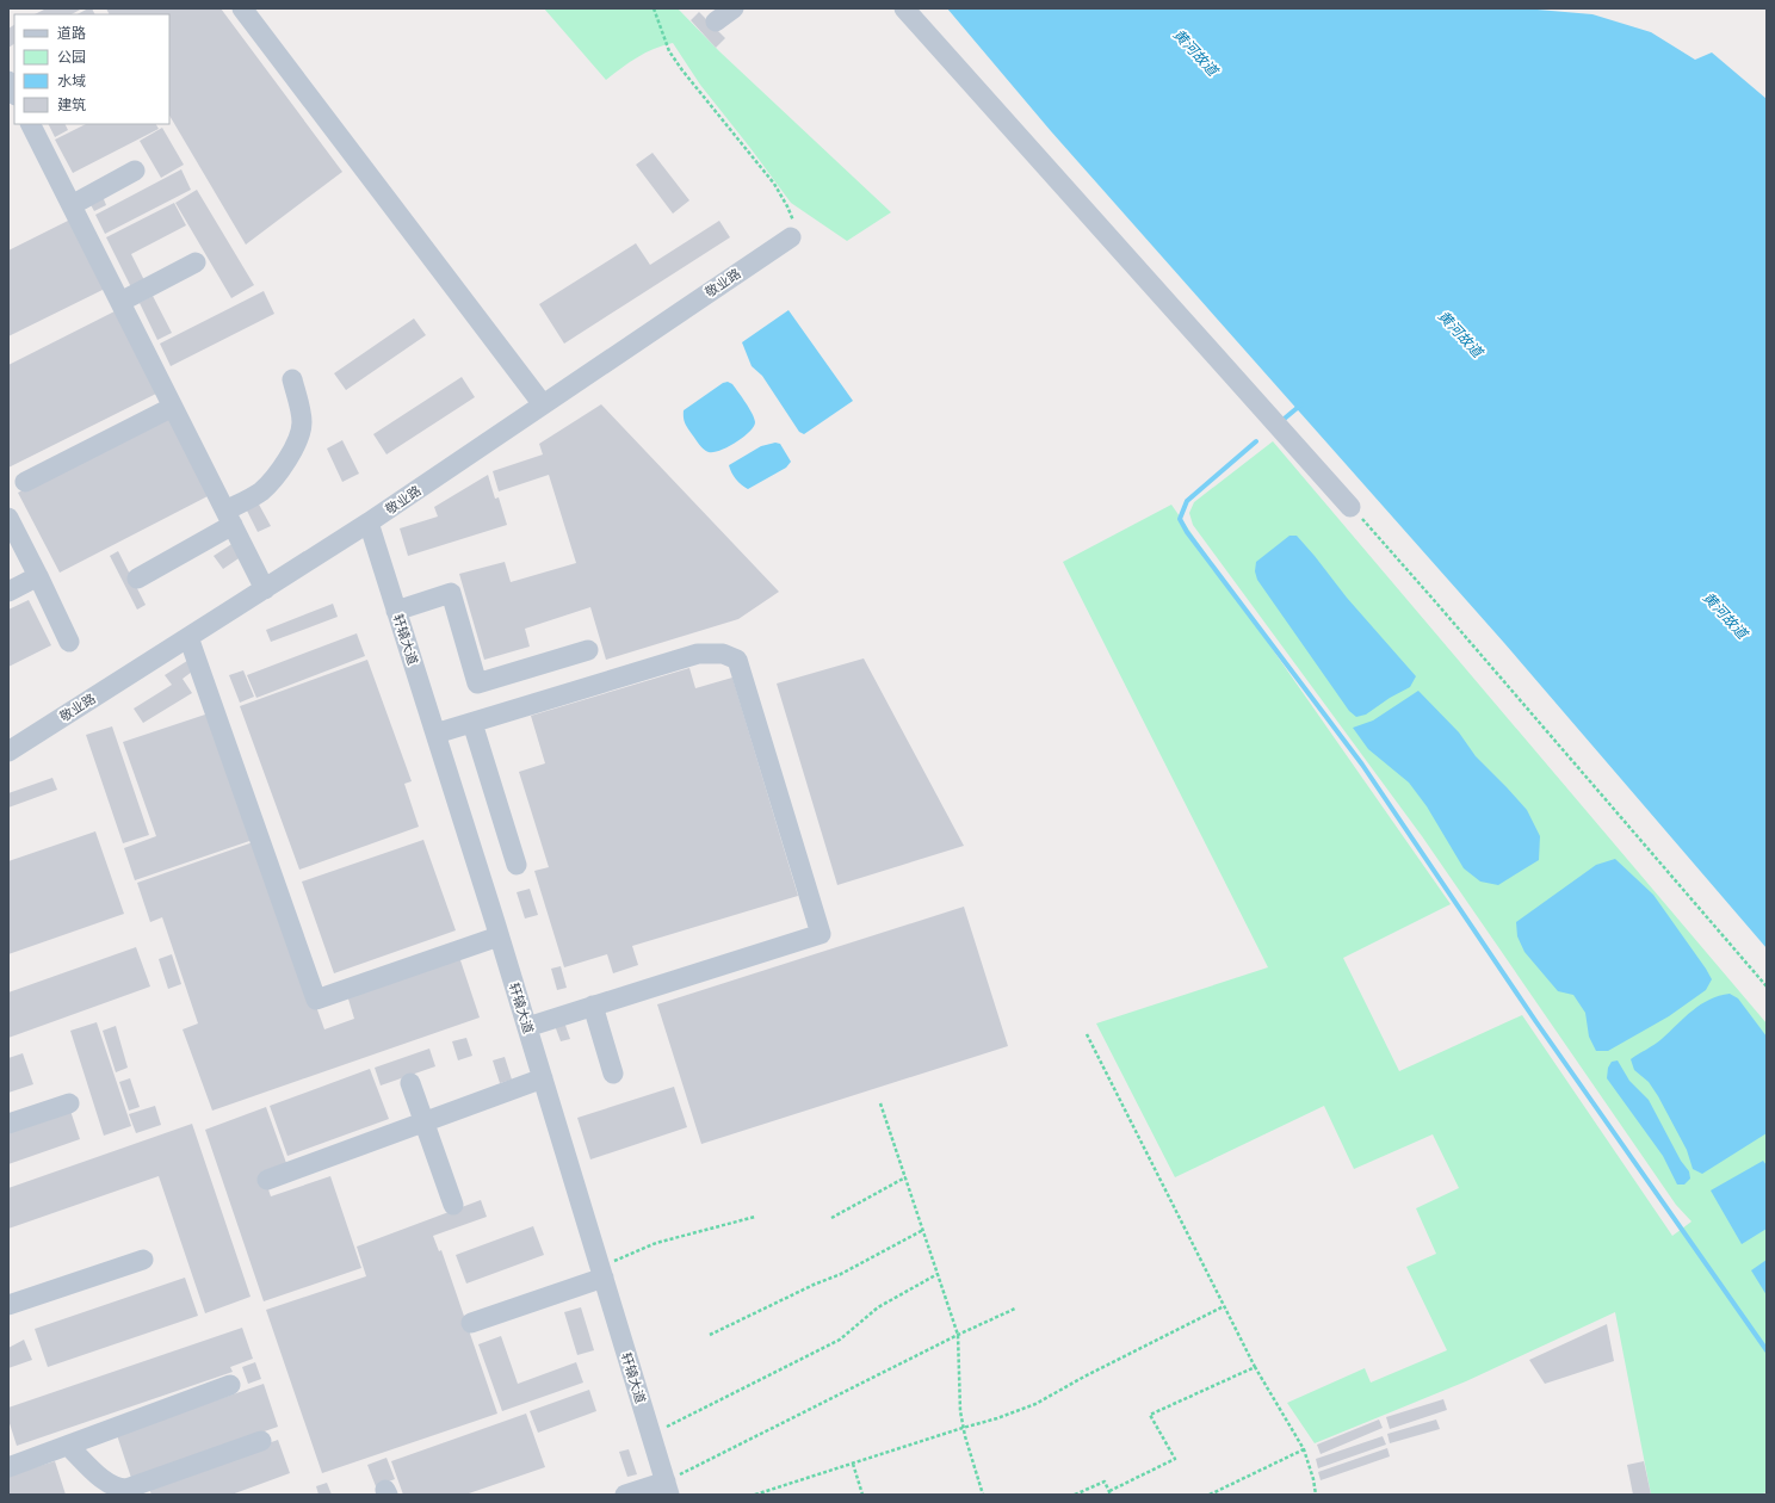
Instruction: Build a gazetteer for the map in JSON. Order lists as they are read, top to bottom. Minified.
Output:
{"streets":{"street":["敬业路","轩辕大道"]},"crossings":[["敬业路","轩辕大道"]],"water":["黄河故道"],"legend":["道路","公园","水域","建筑"]}
